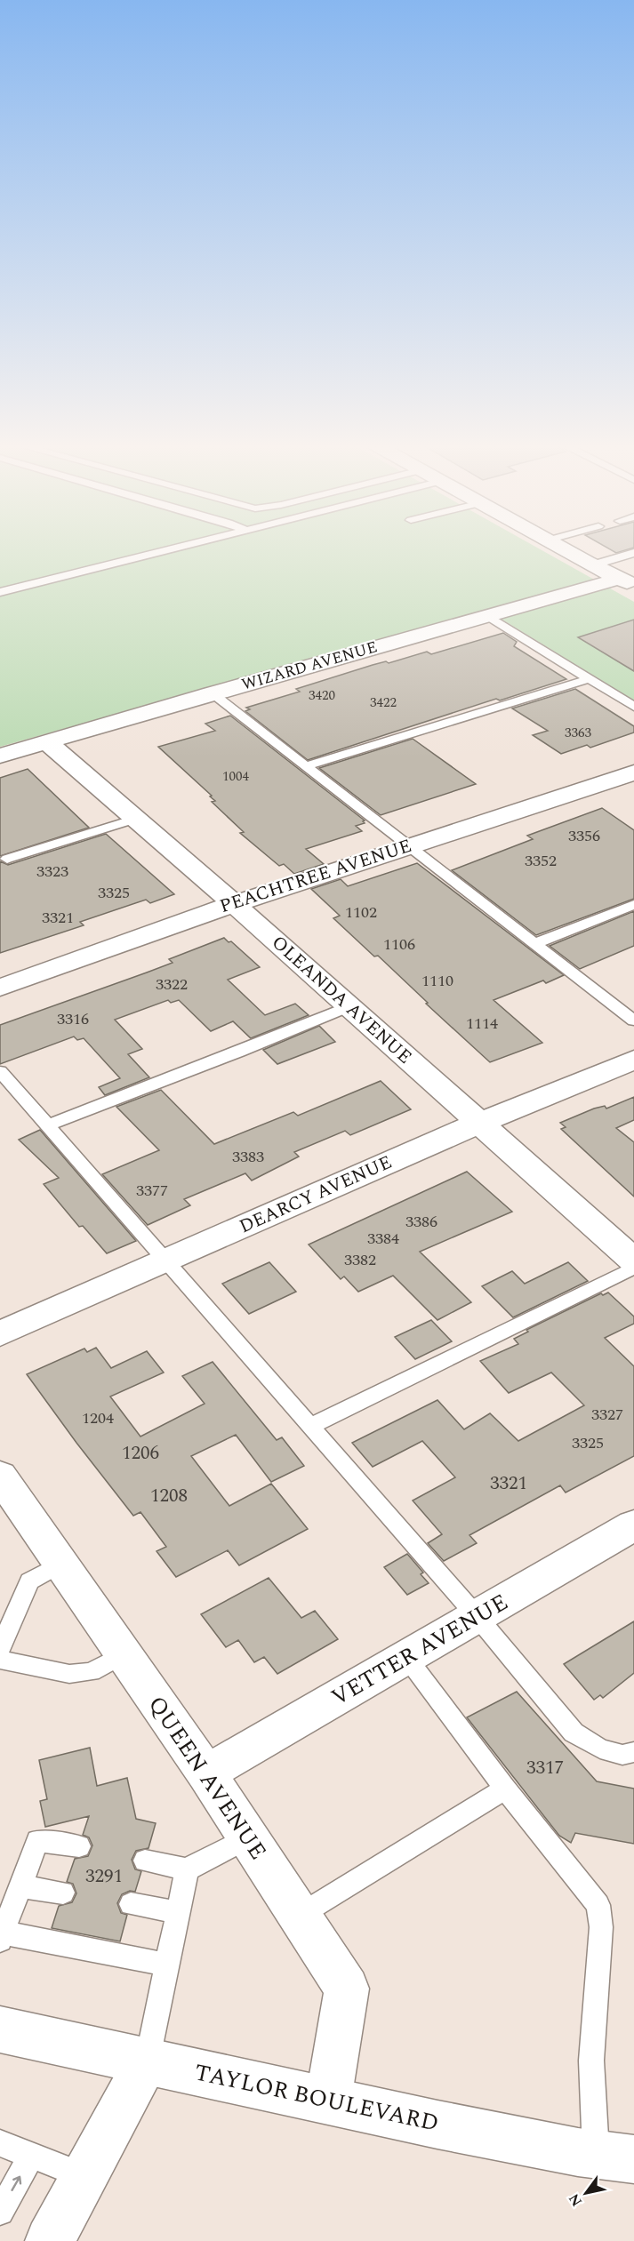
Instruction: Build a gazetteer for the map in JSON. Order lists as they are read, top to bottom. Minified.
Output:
{"streets":{"street":["WIZARD AVENUE","PEACHTREE AVENUE","OLEANDA AVENUE","DEARCY AVENUE","VETTER AVENUE","QUEEN AVENUE","TAYLOR BOULEVARD"]},"crossings":[["WIZARD AVENUE","OLEANDA AVENUE"],["PEACHTREE AVENUE","OLEANDA AVENUE"],["OLEANDA AVENUE","DEARCY AVENUE"],["VETTER AVENUE","QUEEN AVENUE"],["QUEEN AVENUE","TAYLOR BOULEVARD"]],"house_numbers":["3420","3422","3363","1004","3356","3352","3323","3325","1102","3321","1106","1110","3322","3316","1114","3383","3377","3386","3384","3382","3327","1204","3325","1206","3321","1208","3317","3291"],"north":"bottom left"}
